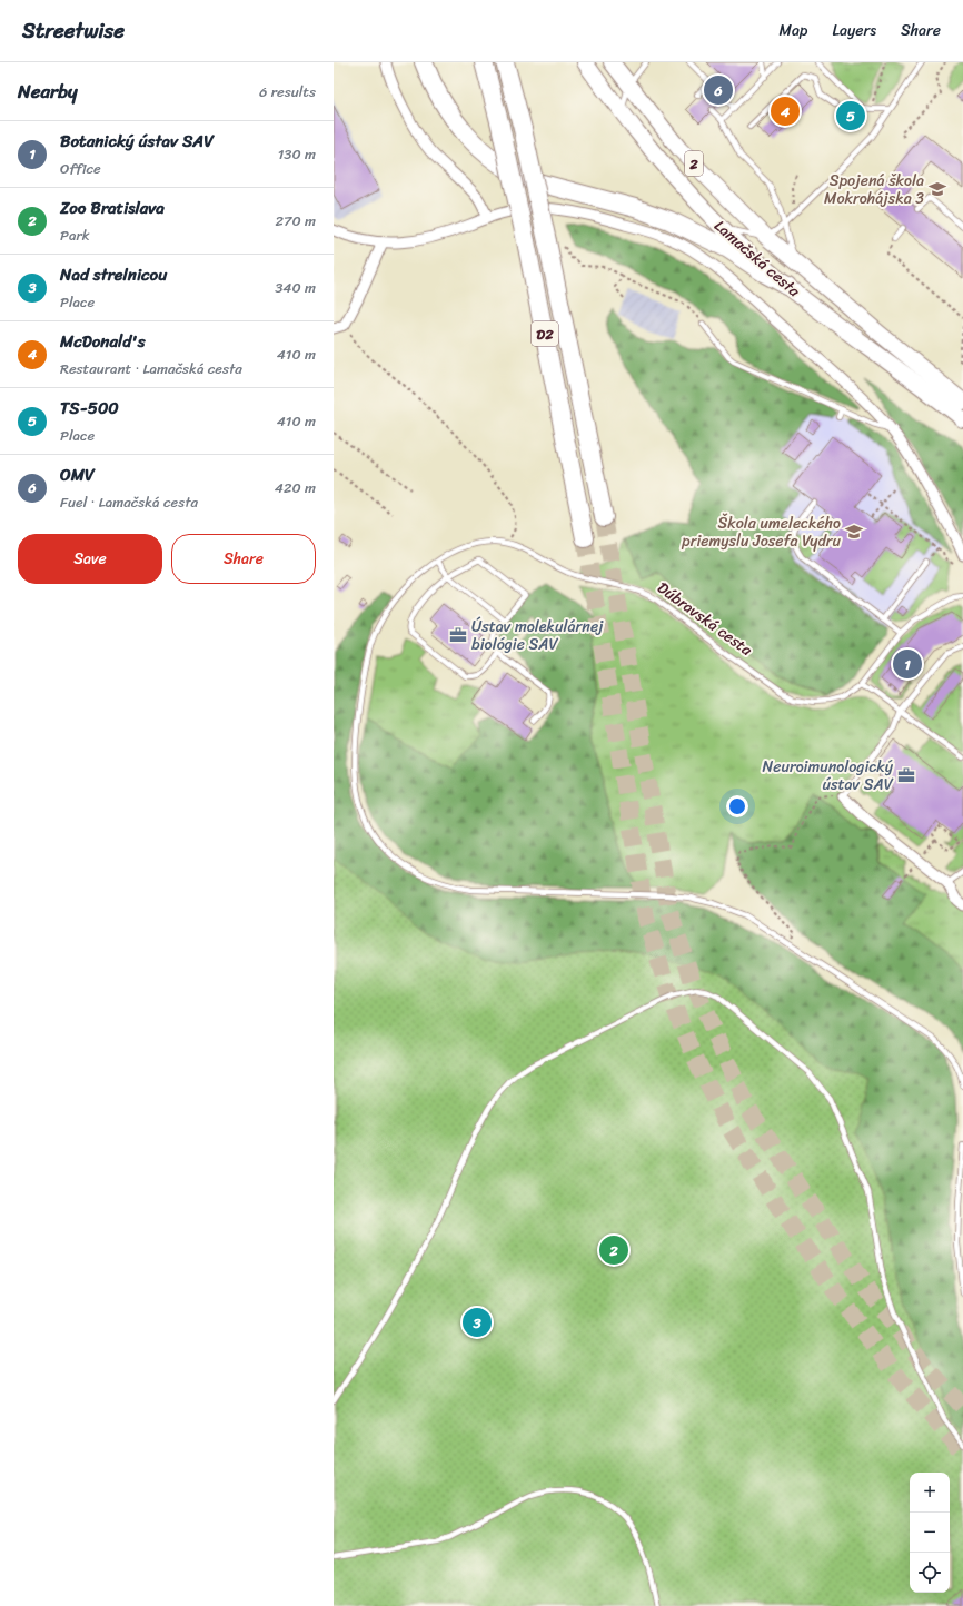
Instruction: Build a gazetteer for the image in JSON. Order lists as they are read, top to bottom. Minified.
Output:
{"streets":{"highway":["D2"],"main road":["2","Lamačská cesta"],"lane":["Dúbravská cesta"]},"places":{"school or university":["Spojená škola Mokrohájska 3","Škola umeleckého priemyslu Josefa Vydru"],"office":["Ústav molekulárnej biológie SAV","Neuroimunologický ústav SAV"]},"page":{"header":"Streetwise","nav":["Map","Layers","Share"],"heading":["Nearby","6 results"],"pins":["6","4","5","1","2","3"],"list":[{"mark":"1","name":"Botanický ústav SAV","note":"Office","value":"130 m"},{"mark":"2","name":"Zoo Bratislava","note":"Park","value":"270 m"},{"mark":"3","name":"Nad strelnicou","note":"Place","value":"340 m"},{"mark":"4","name":"McDonald's","note":"Restaurant · Lamačská cesta","value":"410 m"},{"mark":"5","name":"TS-500","note":"Place","value":"410 m"},{"mark":"6","name":"OMV","note":"Fuel · Lamačská cesta","value":"420 m"}],"buttons":["Save","Share"],"map_buttons":["+","−"]}}
